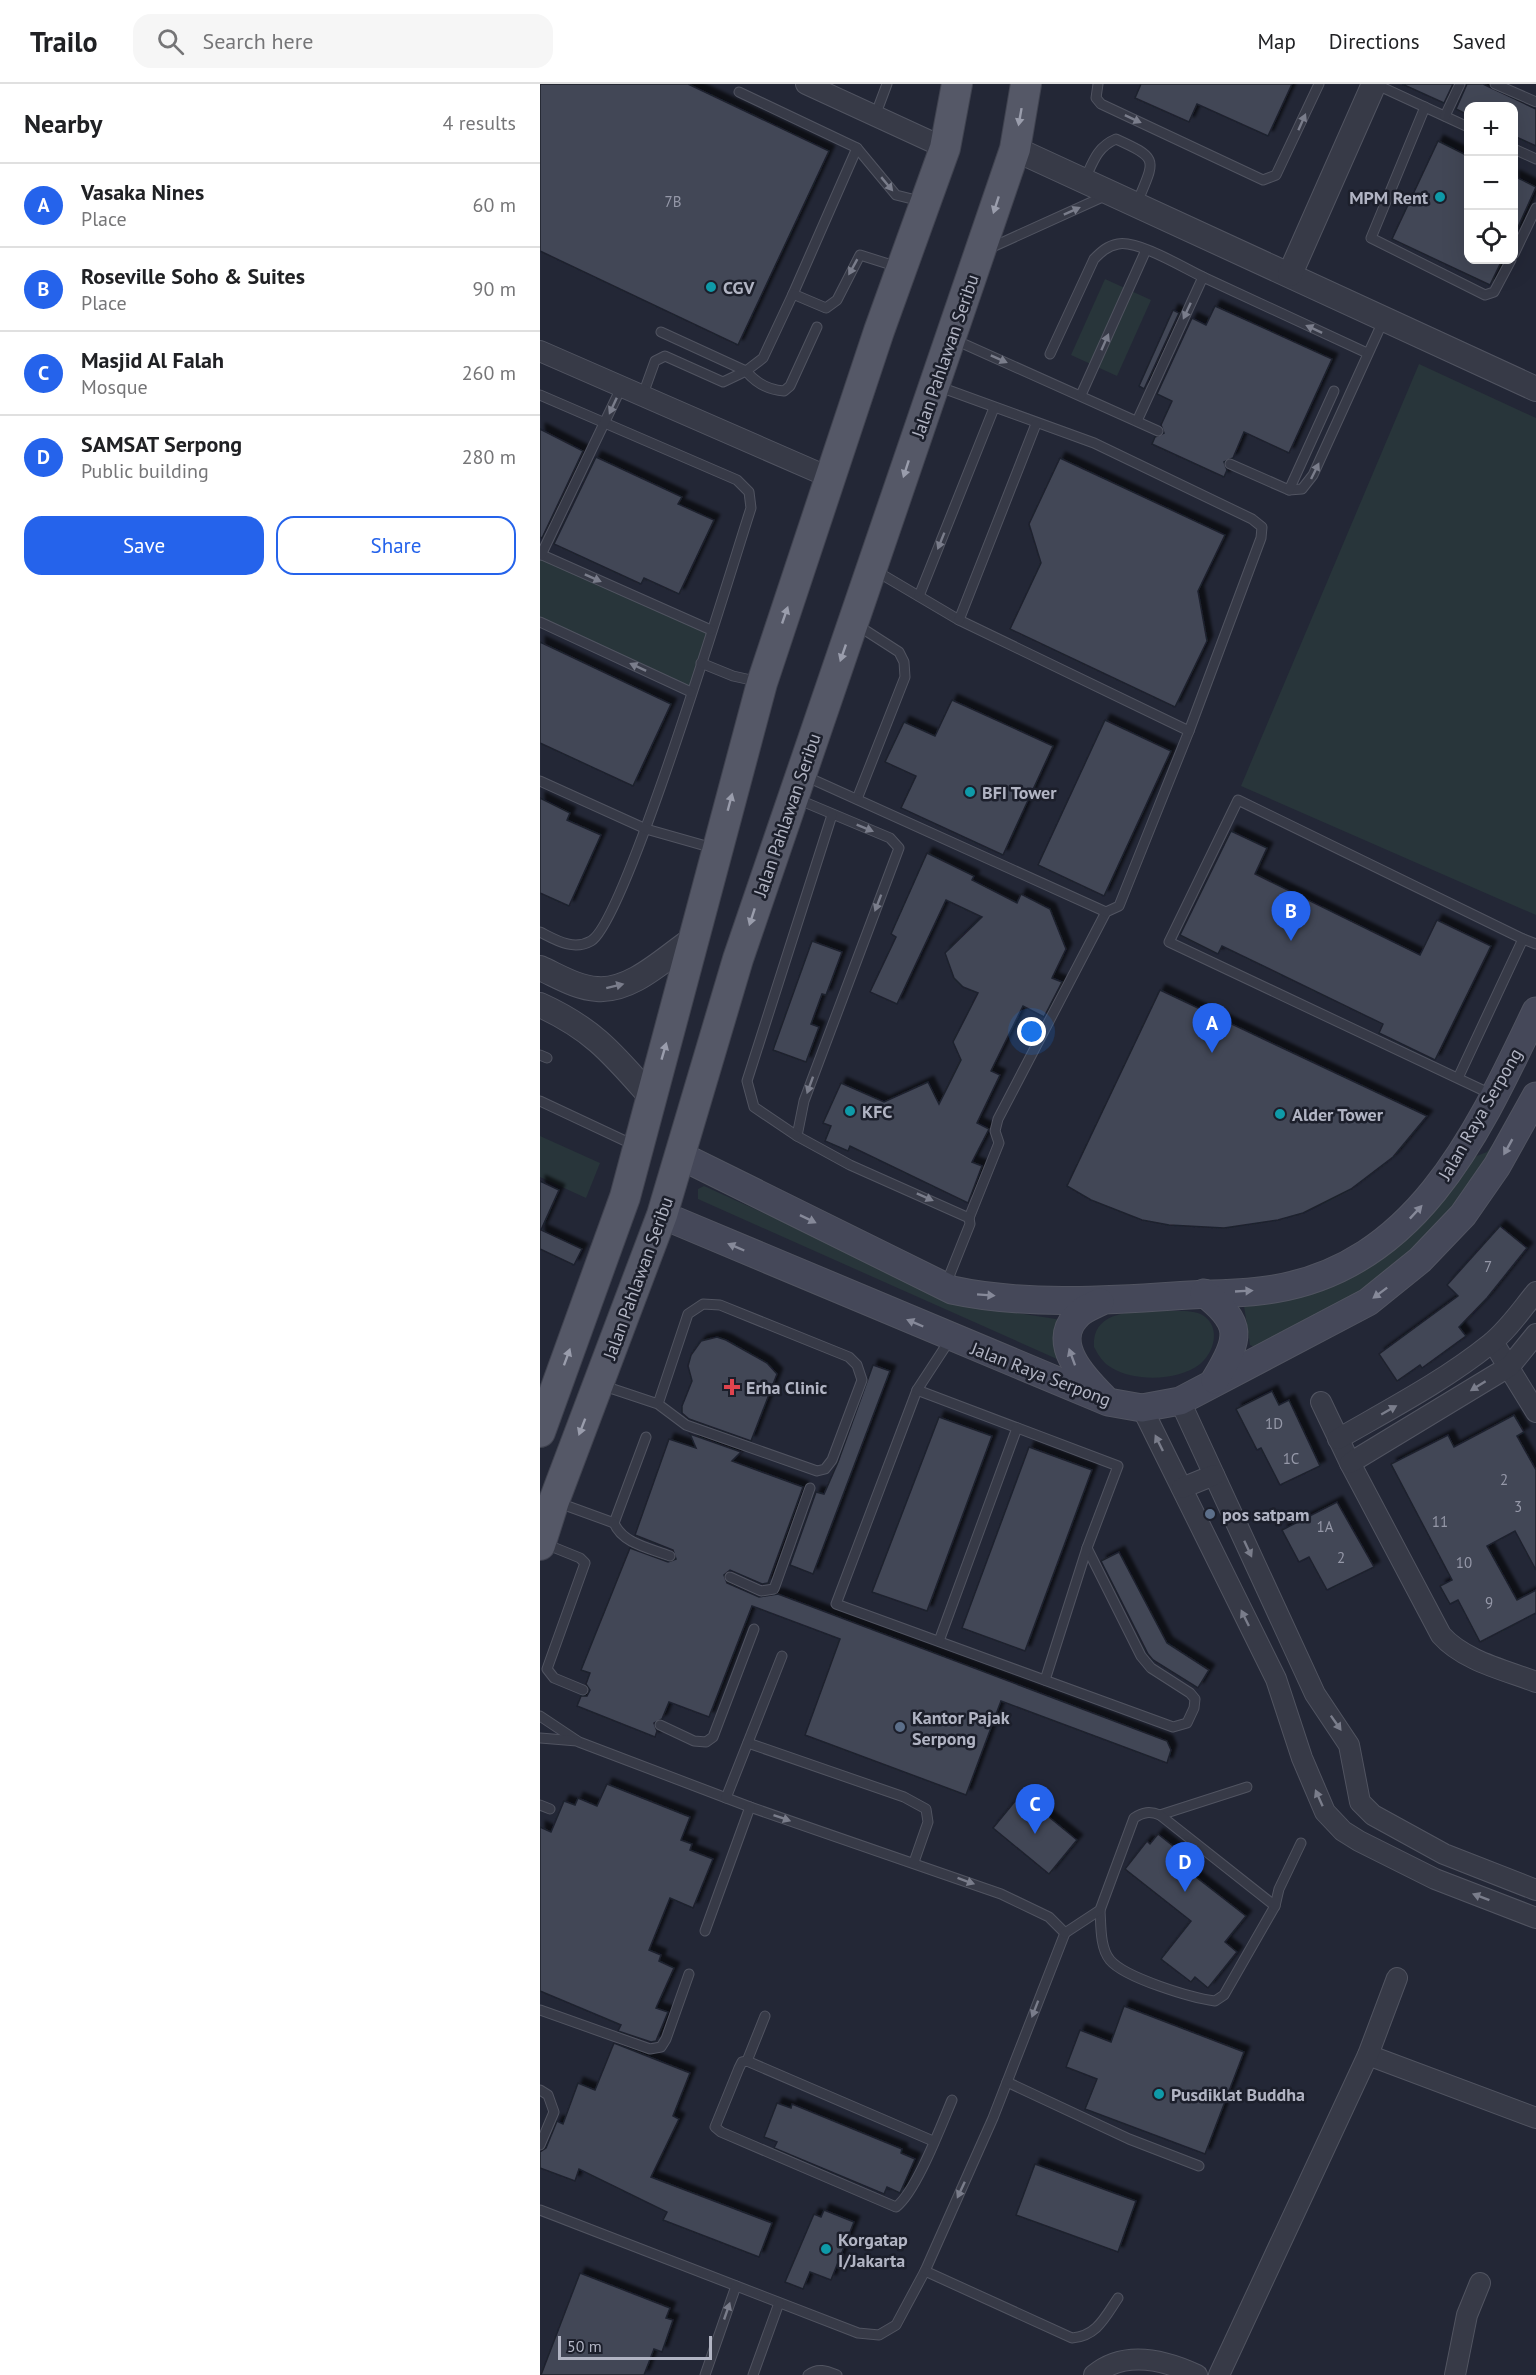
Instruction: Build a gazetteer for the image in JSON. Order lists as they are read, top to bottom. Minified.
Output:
{"streets":{"main road":["Jalan Pahlawan Seribu","Jalan Raya Serpong"]},"crossings":[["Jalan Pahlawan Seribu","Jalan Raya Serpong"]],"places":{"other":["MPM Rent","CGV","BFI Tower","KFC","Alder Tower","pos satpam","Kantor Pajak Serpong","Pusdiklat Buddha","Korgatap I/Jakarta"],"health":["Erha Clinic"]},"house_numbers":["7B","7","1D","1C","2","3","11","1A","2","10","9"],"scale_bar":"50 m","page":{"header":"Trailo","search":"Search here","nav":["Map","Directions","Saved"],"heading":["Nearby","4 results"],"map_buttons":["+","−"],"list":[{"mark":"A","name":"Vasaka Nines","note":"Place","value":"60 m"},{"mark":"B","name":"Roseville Soho & Suites","note":"Place","value":"90 m"},{"mark":"C","name":"Masjid Al Falah","note":"Mosque","value":"260 m"},{"mark":"D","name":"SAMSAT Serpong","note":"Public building","value":"280 m"}],"buttons":["Save","Share"],"pins":["B","A","C","D"],"scale":"50 m"}}
